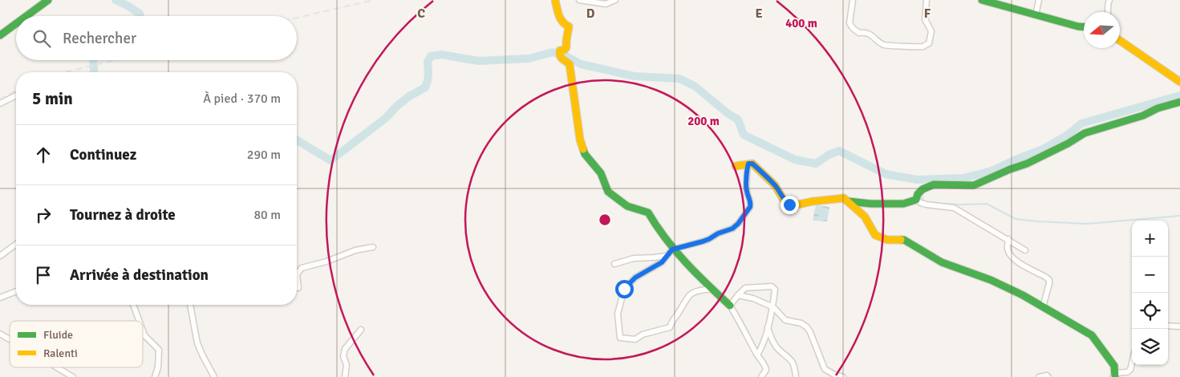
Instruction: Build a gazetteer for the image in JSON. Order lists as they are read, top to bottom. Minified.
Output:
{"legend":["Fluide","Ralenti"],"north":"left","page":{"search":"Rechercher","heading":["5 min","À pied · 370 m"],"list":[["Continuez","290 m"],["Tournez à droite","80 m"],"Arrivée à destination"],"map_buttons":["+","−"]},"grid":{"columns":["C","D","E","F"]},"rings":["400 m","200 m"]}
